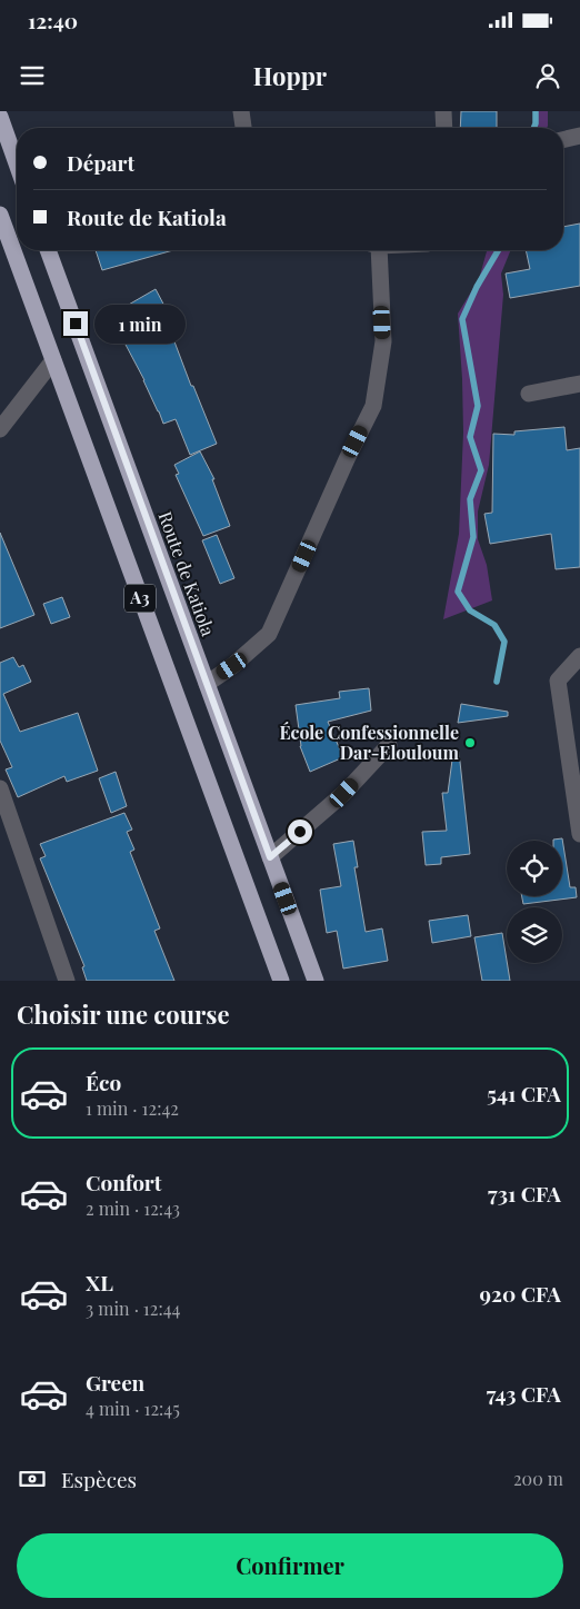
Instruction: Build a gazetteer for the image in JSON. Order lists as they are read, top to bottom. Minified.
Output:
{"streets":{"highway":["Route de Katiola","A3"]},"places":["École Confessionnelle Dar-Elouloum"],"page":{"status":"12:40","header":"Hoppr","banner":["Départ","Route de Katiola"],"bubble":"1 min","heading":"Choisir une course","list":[{"name":"Éco","note":"1 min · 12:42","value":"541 CFA"},{"name":"Confort","note":"2 min · 12:43","value":"731 CFA"},{"name":"XL","note":"3 min · 12:44","value":"920 CFA"},{"name":"Green","note":"4 min · 12:45","value":"743 CFA"}],"pay":["Espèces","200 m"],"buttons":"Confirmer"}}
